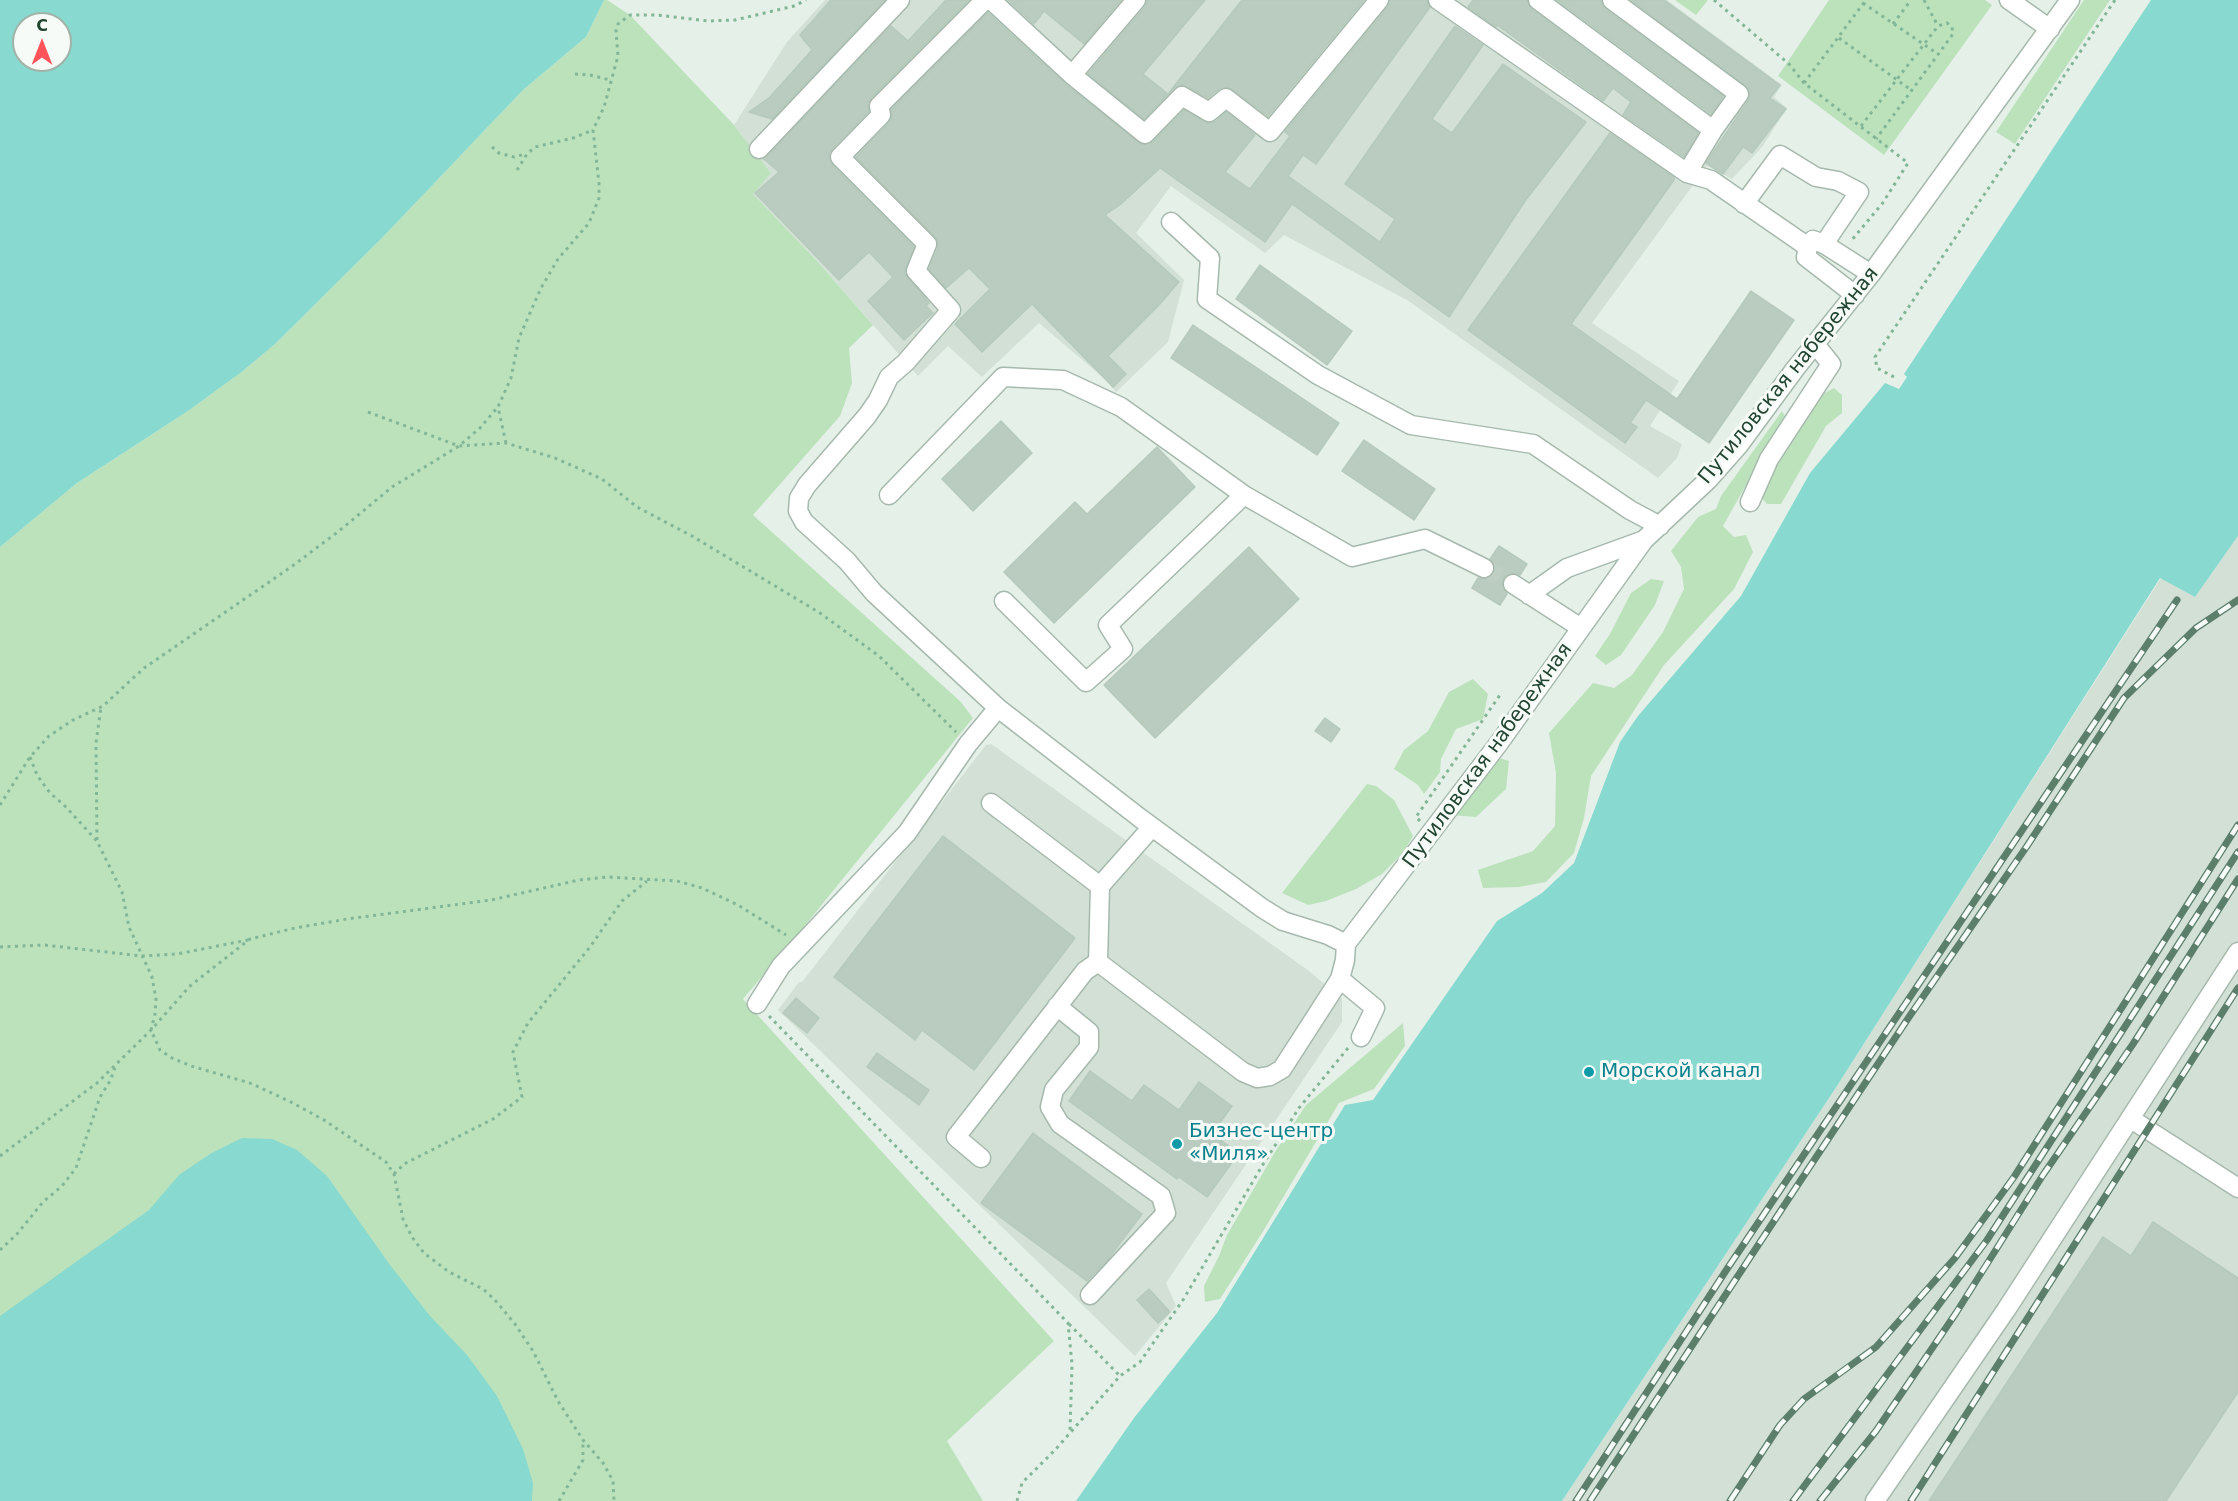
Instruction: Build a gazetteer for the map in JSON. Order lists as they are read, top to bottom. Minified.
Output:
{"streets":{"street":["Путиловская набережная"]},"places":["Морской канал","Бизнес-центр «Миля»"],"north":"top"}
